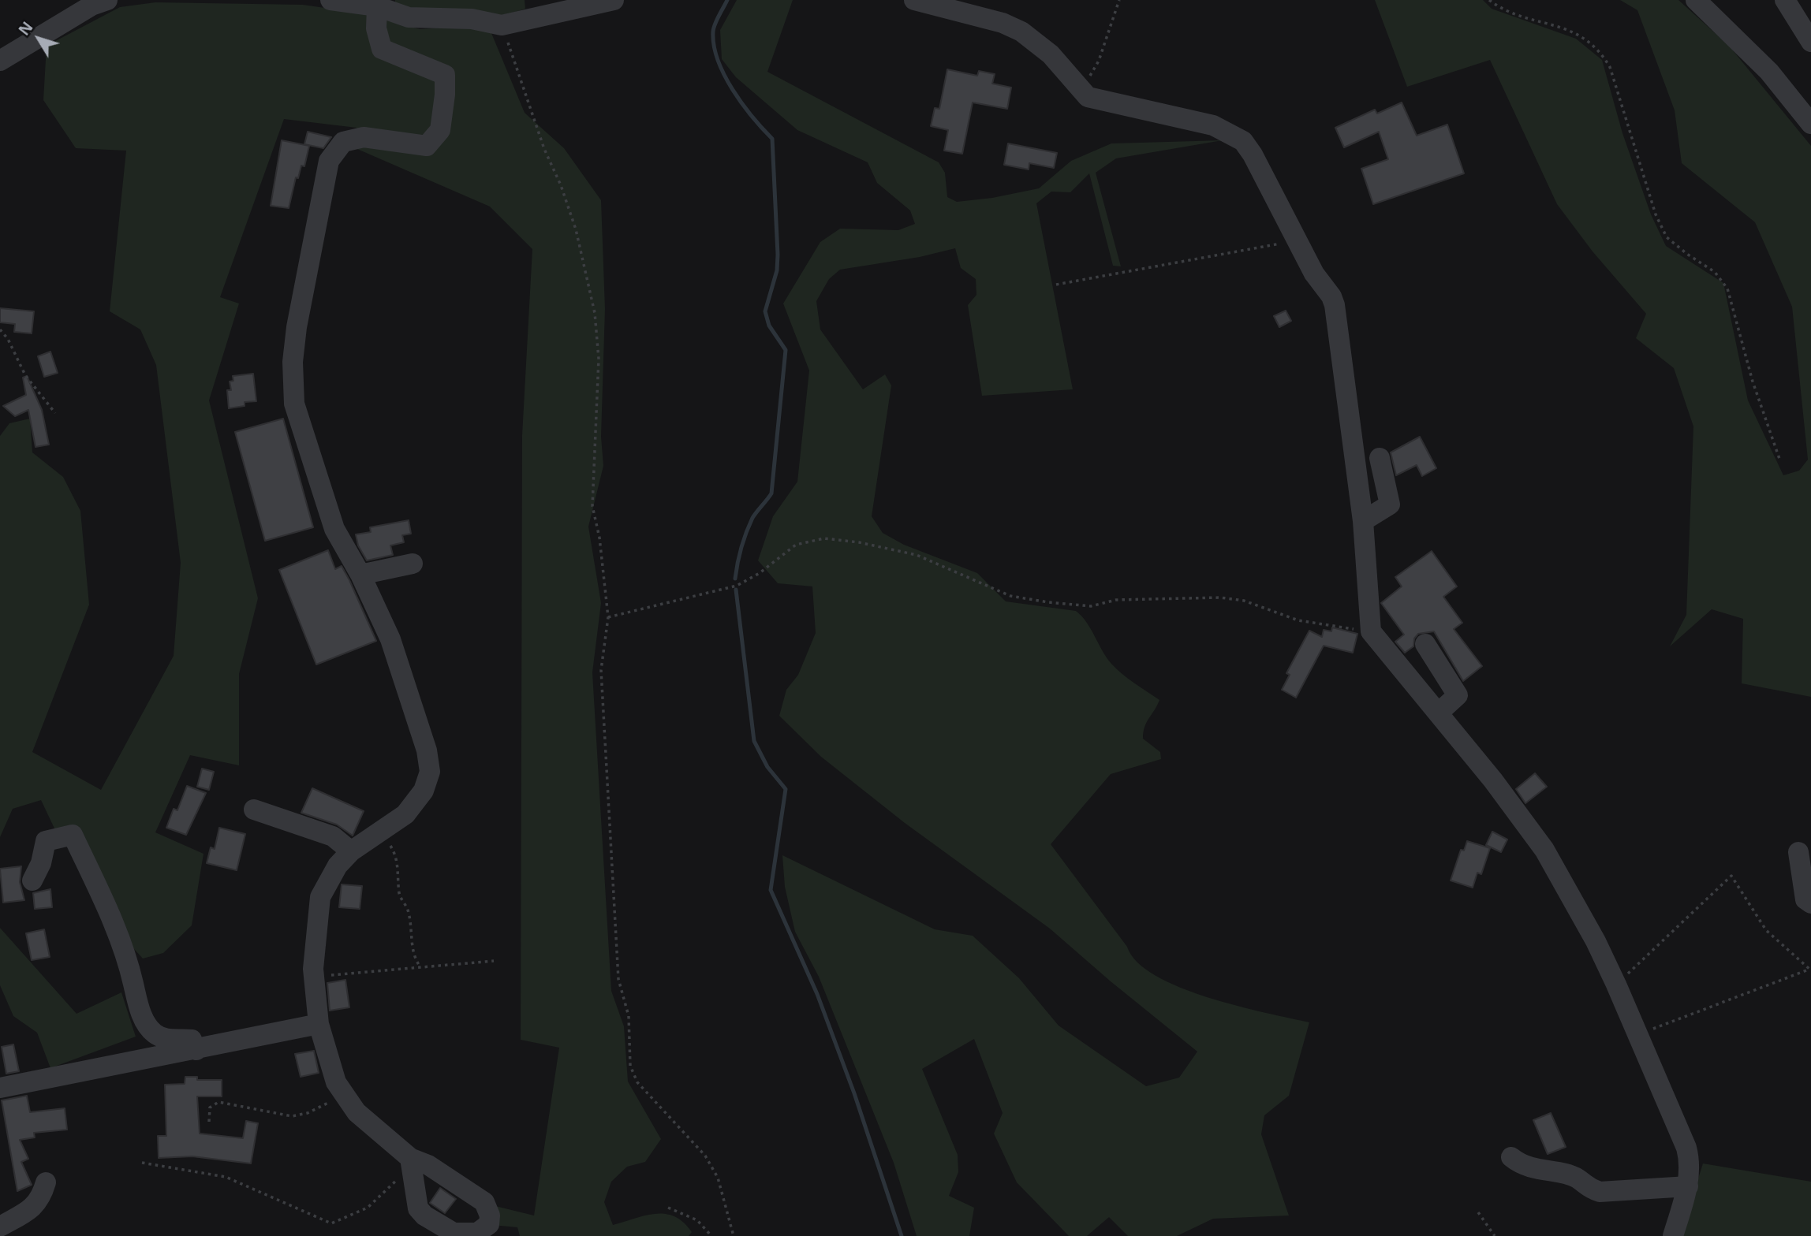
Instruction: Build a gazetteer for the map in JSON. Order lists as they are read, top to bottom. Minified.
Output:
{"north":"top left"}
